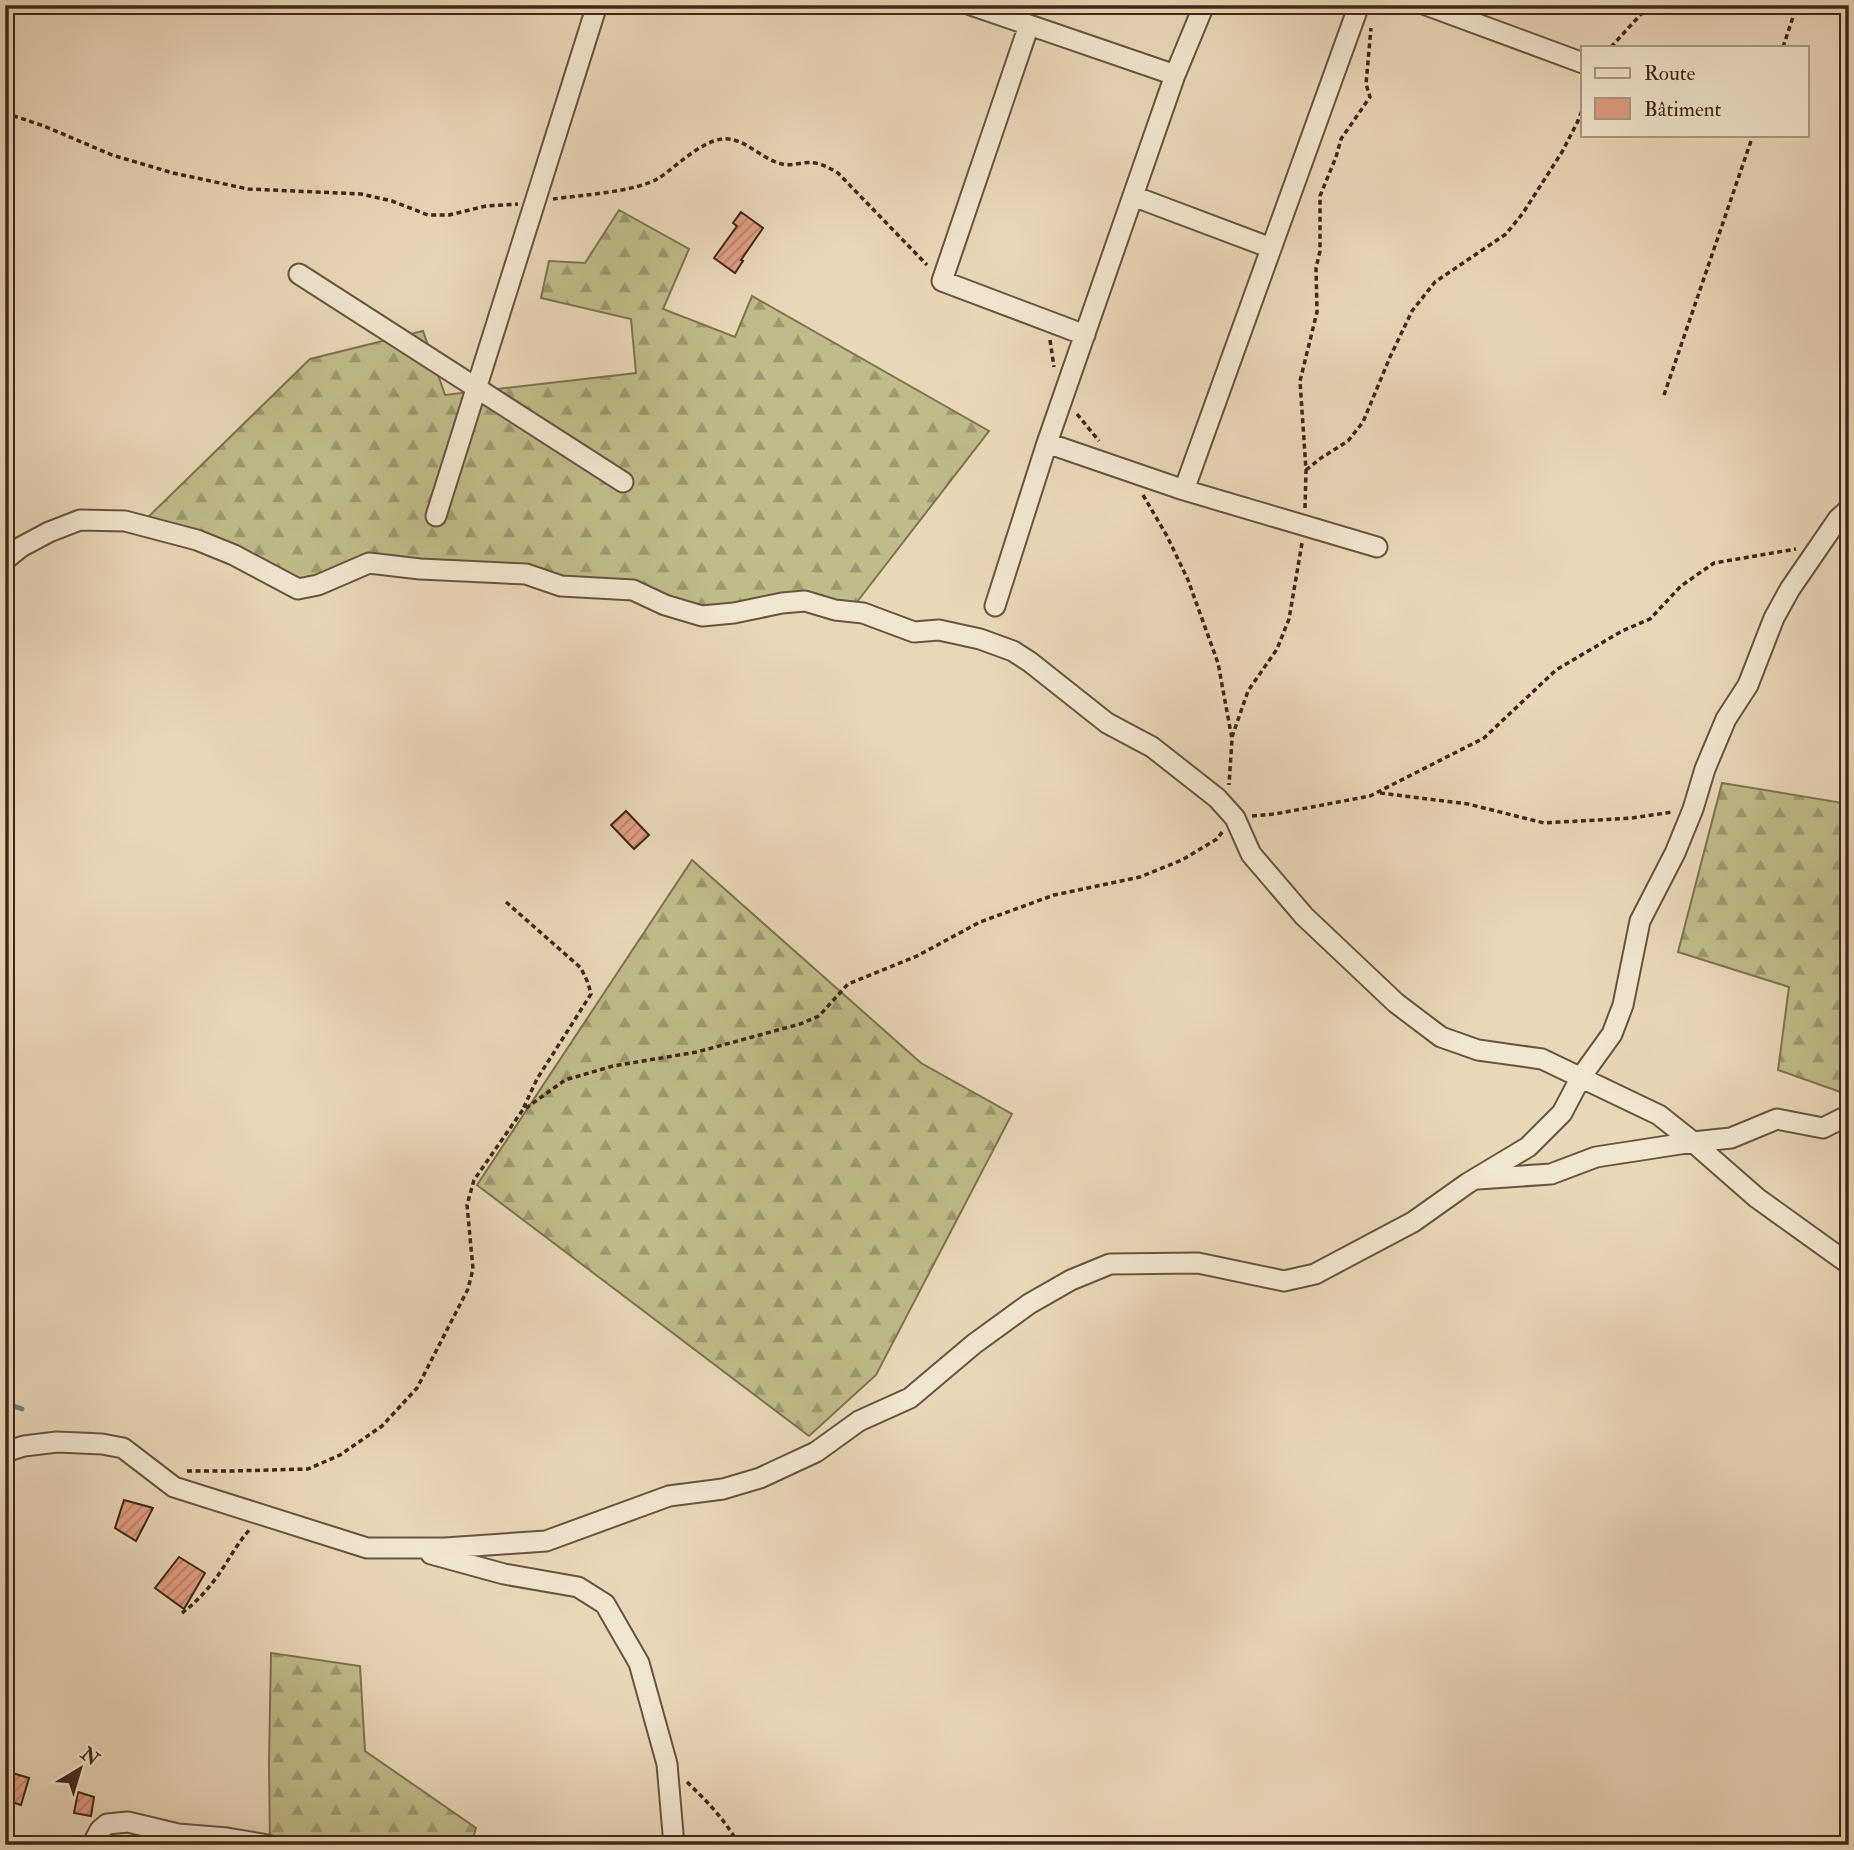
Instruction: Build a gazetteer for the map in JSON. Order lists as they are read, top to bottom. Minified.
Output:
{"legend":["Route","Bâtiment"],"north":"top right"}
